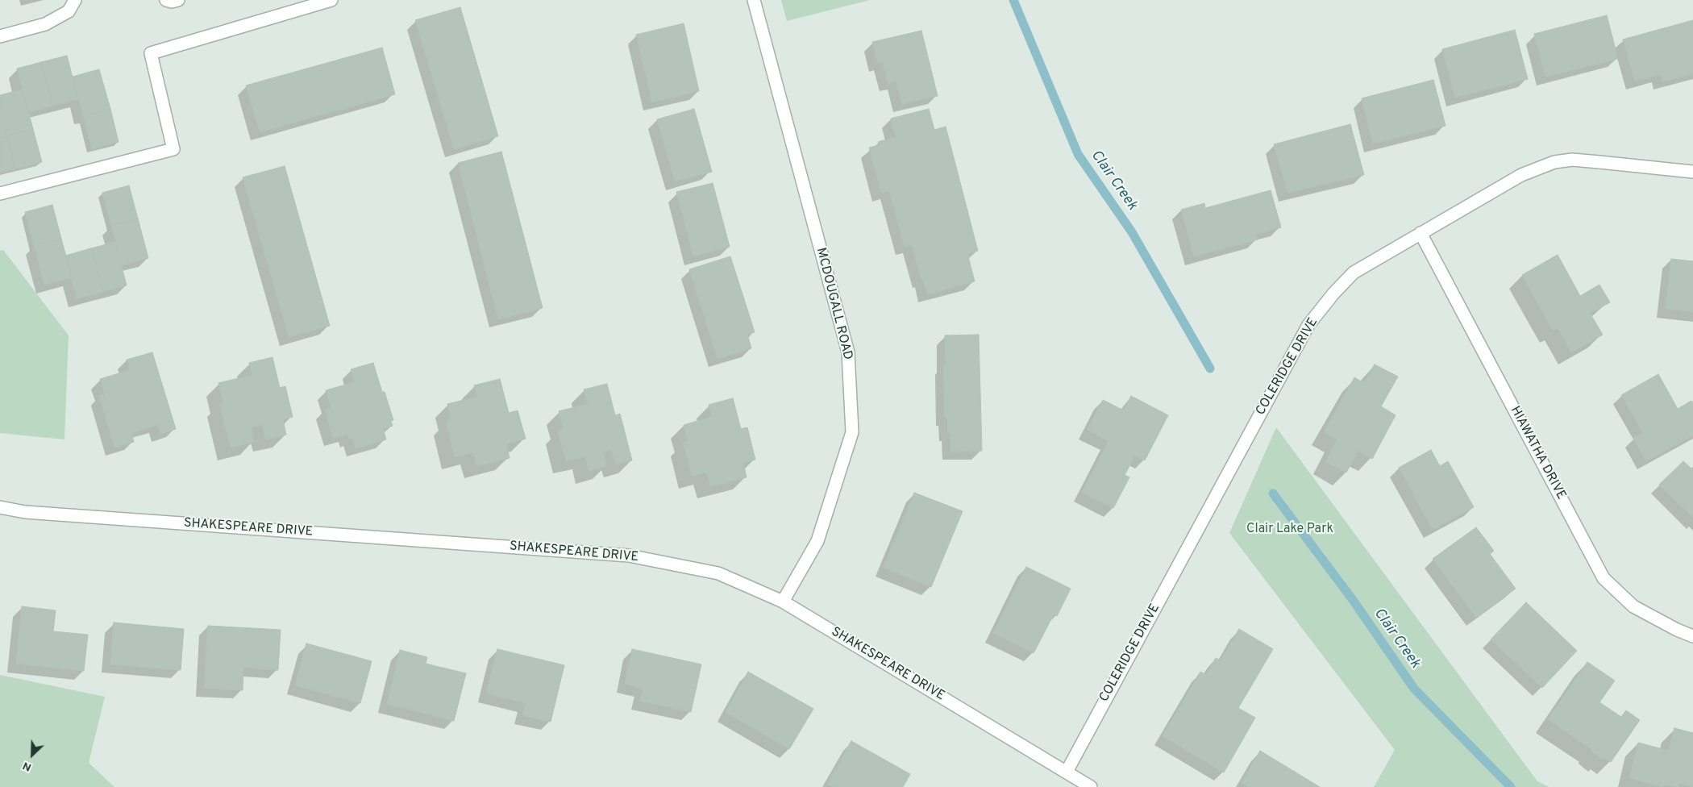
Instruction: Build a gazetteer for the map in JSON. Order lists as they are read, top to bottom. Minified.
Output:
{"streets":{"street":["MCDOUGALL ROAD","COLERIDGE DRIVE","HIAWATHA DRIVE","SHAKESPEARE DRIVE"]},"crossings":[["MCDOUGALL ROAD","SHAKESPEARE DRIVE"],["COLERIDGE DRIVE","HIAWATHA DRIVE"],["COLERIDGE DRIVE","SHAKESPEARE DRIVE"]],"water":["Clair Creek"],"parks":["Clair Lake Park"],"north":"bottom left"}
